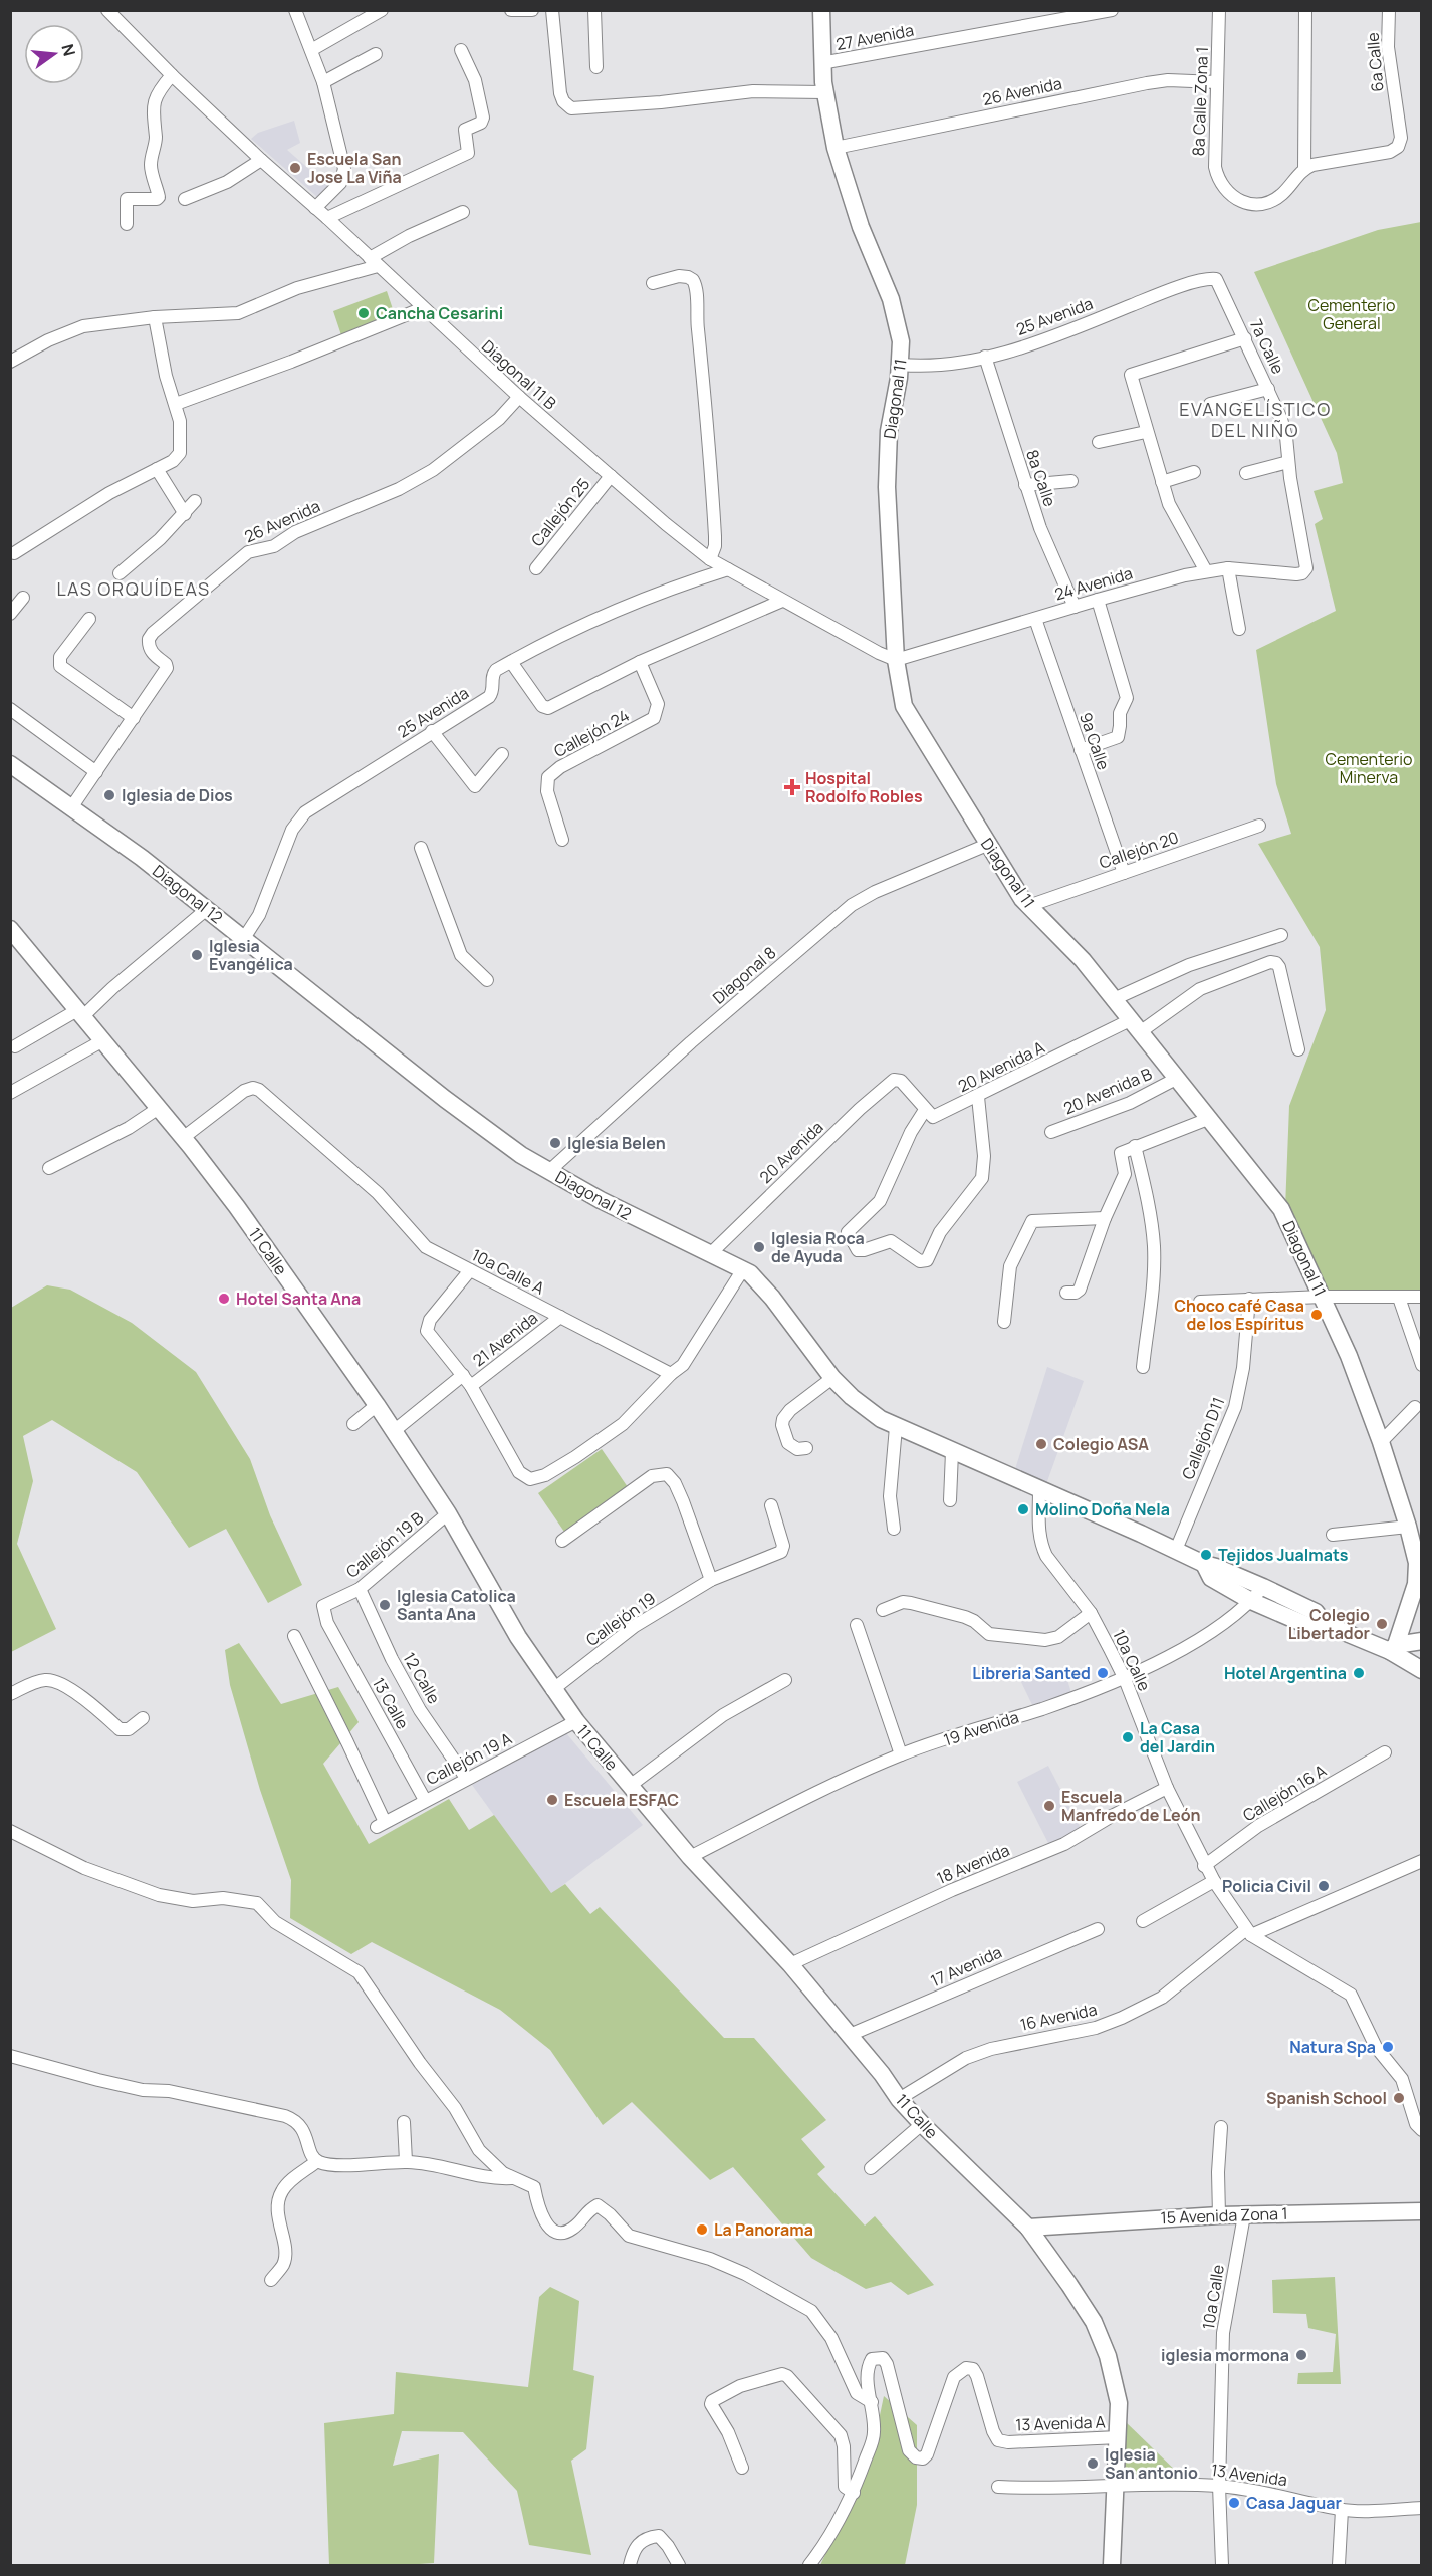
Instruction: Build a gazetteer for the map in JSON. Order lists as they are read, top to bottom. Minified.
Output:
{"streets":{"street":["27 Avenida","6a Calle","26 Avenida","8a Calle Zona 1","25 Avenida","7a Calle","Diagonal 11 B","Diagonal 11","8a Calle","Callejón 25","24 Avenida","Callejón 24","9a Calle","Callejón 20","Diagonal 12","Diagonal 8","20 Avenida A","20 Avenida B","20 Avenida","11 Calle","10a Calle A","21 Avenida","Callejón D11","Callejón 19 B","Callejón 19","10a Calle","12 Calle","13 Calle","19 Avenida","Callejón 19 A","Callejón 16 A","18 Avenida","17 Avenida","16 Avenida","15 Avenida Zona 1","13 Avenida A","13 Avenida"]},"crossings":[["27 Avenida","Diagonal 11"],["6a Calle","8a Calle Zona 1"],["26 Avenida","8a Calle Zona 1"],["26 Avenida","Diagonal 11 B"],["26 Avenida","Diagonal 11"],["26 Avenida","Diagonal 12"],["25 Avenida","7a Calle"],["25 Avenida","Diagonal 11 B"],["25 Avenida","Diagonal 11"],["25 Avenida","8a Calle"],["25 Avenida","Diagonal 12"],["7a Calle","24 Avenida"],["Diagonal 11 B","Diagonal 11"],["Diagonal 11 B","Callejón 25"],["Diagonal 11 B","24 Avenida"],["Diagonal 11","24 Avenida"],["Diagonal 11","Callejón 20"],["Diagonal 11","Diagonal 12"],["Diagonal 11","Diagonal 8"],["Diagonal 11","20 Avenida A"],["Diagonal 11","20 Avenida B"],["8a Calle","24 Avenida"],["24 Avenida","9a Calle"],["9a Calle","Callejón 20"],["Diagonal 12","Diagonal 8"],["Diagonal 12","20 Avenida"],["Diagonal 12","Callejón D11"],["Diagonal 12","10a Calle"],["Diagonal 12","19 Avenida"],["20 Avenida A","20 Avenida"],["11 Calle","10a Calle A"],["11 Calle","21 Avenida"],["11 Calle","Callejón 19 B"],["11 Calle","Callejón 19"],["11 Calle","19 Avenida"],["11 Calle","Callejón 19 A"],["11 Calle","18 Avenida"],["11 Calle","17 Avenida"],["11 Calle","16 Avenida"],["11 Calle","15 Avenida Zona 1"],["11 Calle","13 Avenida A"],["11 Calle","13 Avenida"],["10a Calle A","21 Avenida"],["Callejón 19 B","12 Calle"],["Callejón 19 B","13 Calle"],["10a Calle","19 Avenida"],["10a Calle","Callejón 16 A"],["10a Calle","18 Avenida"],["10a Calle","16 Avenida"],["10a Calle","15 Avenida Zona 1"],["10a Calle","13 Avenida"],["12 Calle","Callejón 19 A"],["13 Calle","Callejón 19 A"]],"districts":["EVANGELÍSTICO DEL NIÑO","LAS ORQUÍDEAS"],"parks":["Cementerio General","Cementerio Minerva"],"places":{"other":["Escuela San Jose La Viña","Cancha Cesarini","Iglesia de Dios","Iglesia Evangélica","Iglesia Belen","Iglesia Roca de Ayuda","Hotel Santa Ana","Choco café Casa de los Espíritus","Colegio ASA","Molino Doña Nela","Tejidos Jualmats","Iglesia Catolica Santa Ana","Colegio Libertador","Libreria Santed","Hotel Argentina","La Casa del Jardin","Escuela ESFAC","Escuela Manfredo de León","Policia Civil","Natura Spa","Spanish School","La Panorama","iglesia mormona","Iglesia San antonio","Casa Jaguar"],"health":["Hospital Rodolfo Robles"]},"north":"right"}
